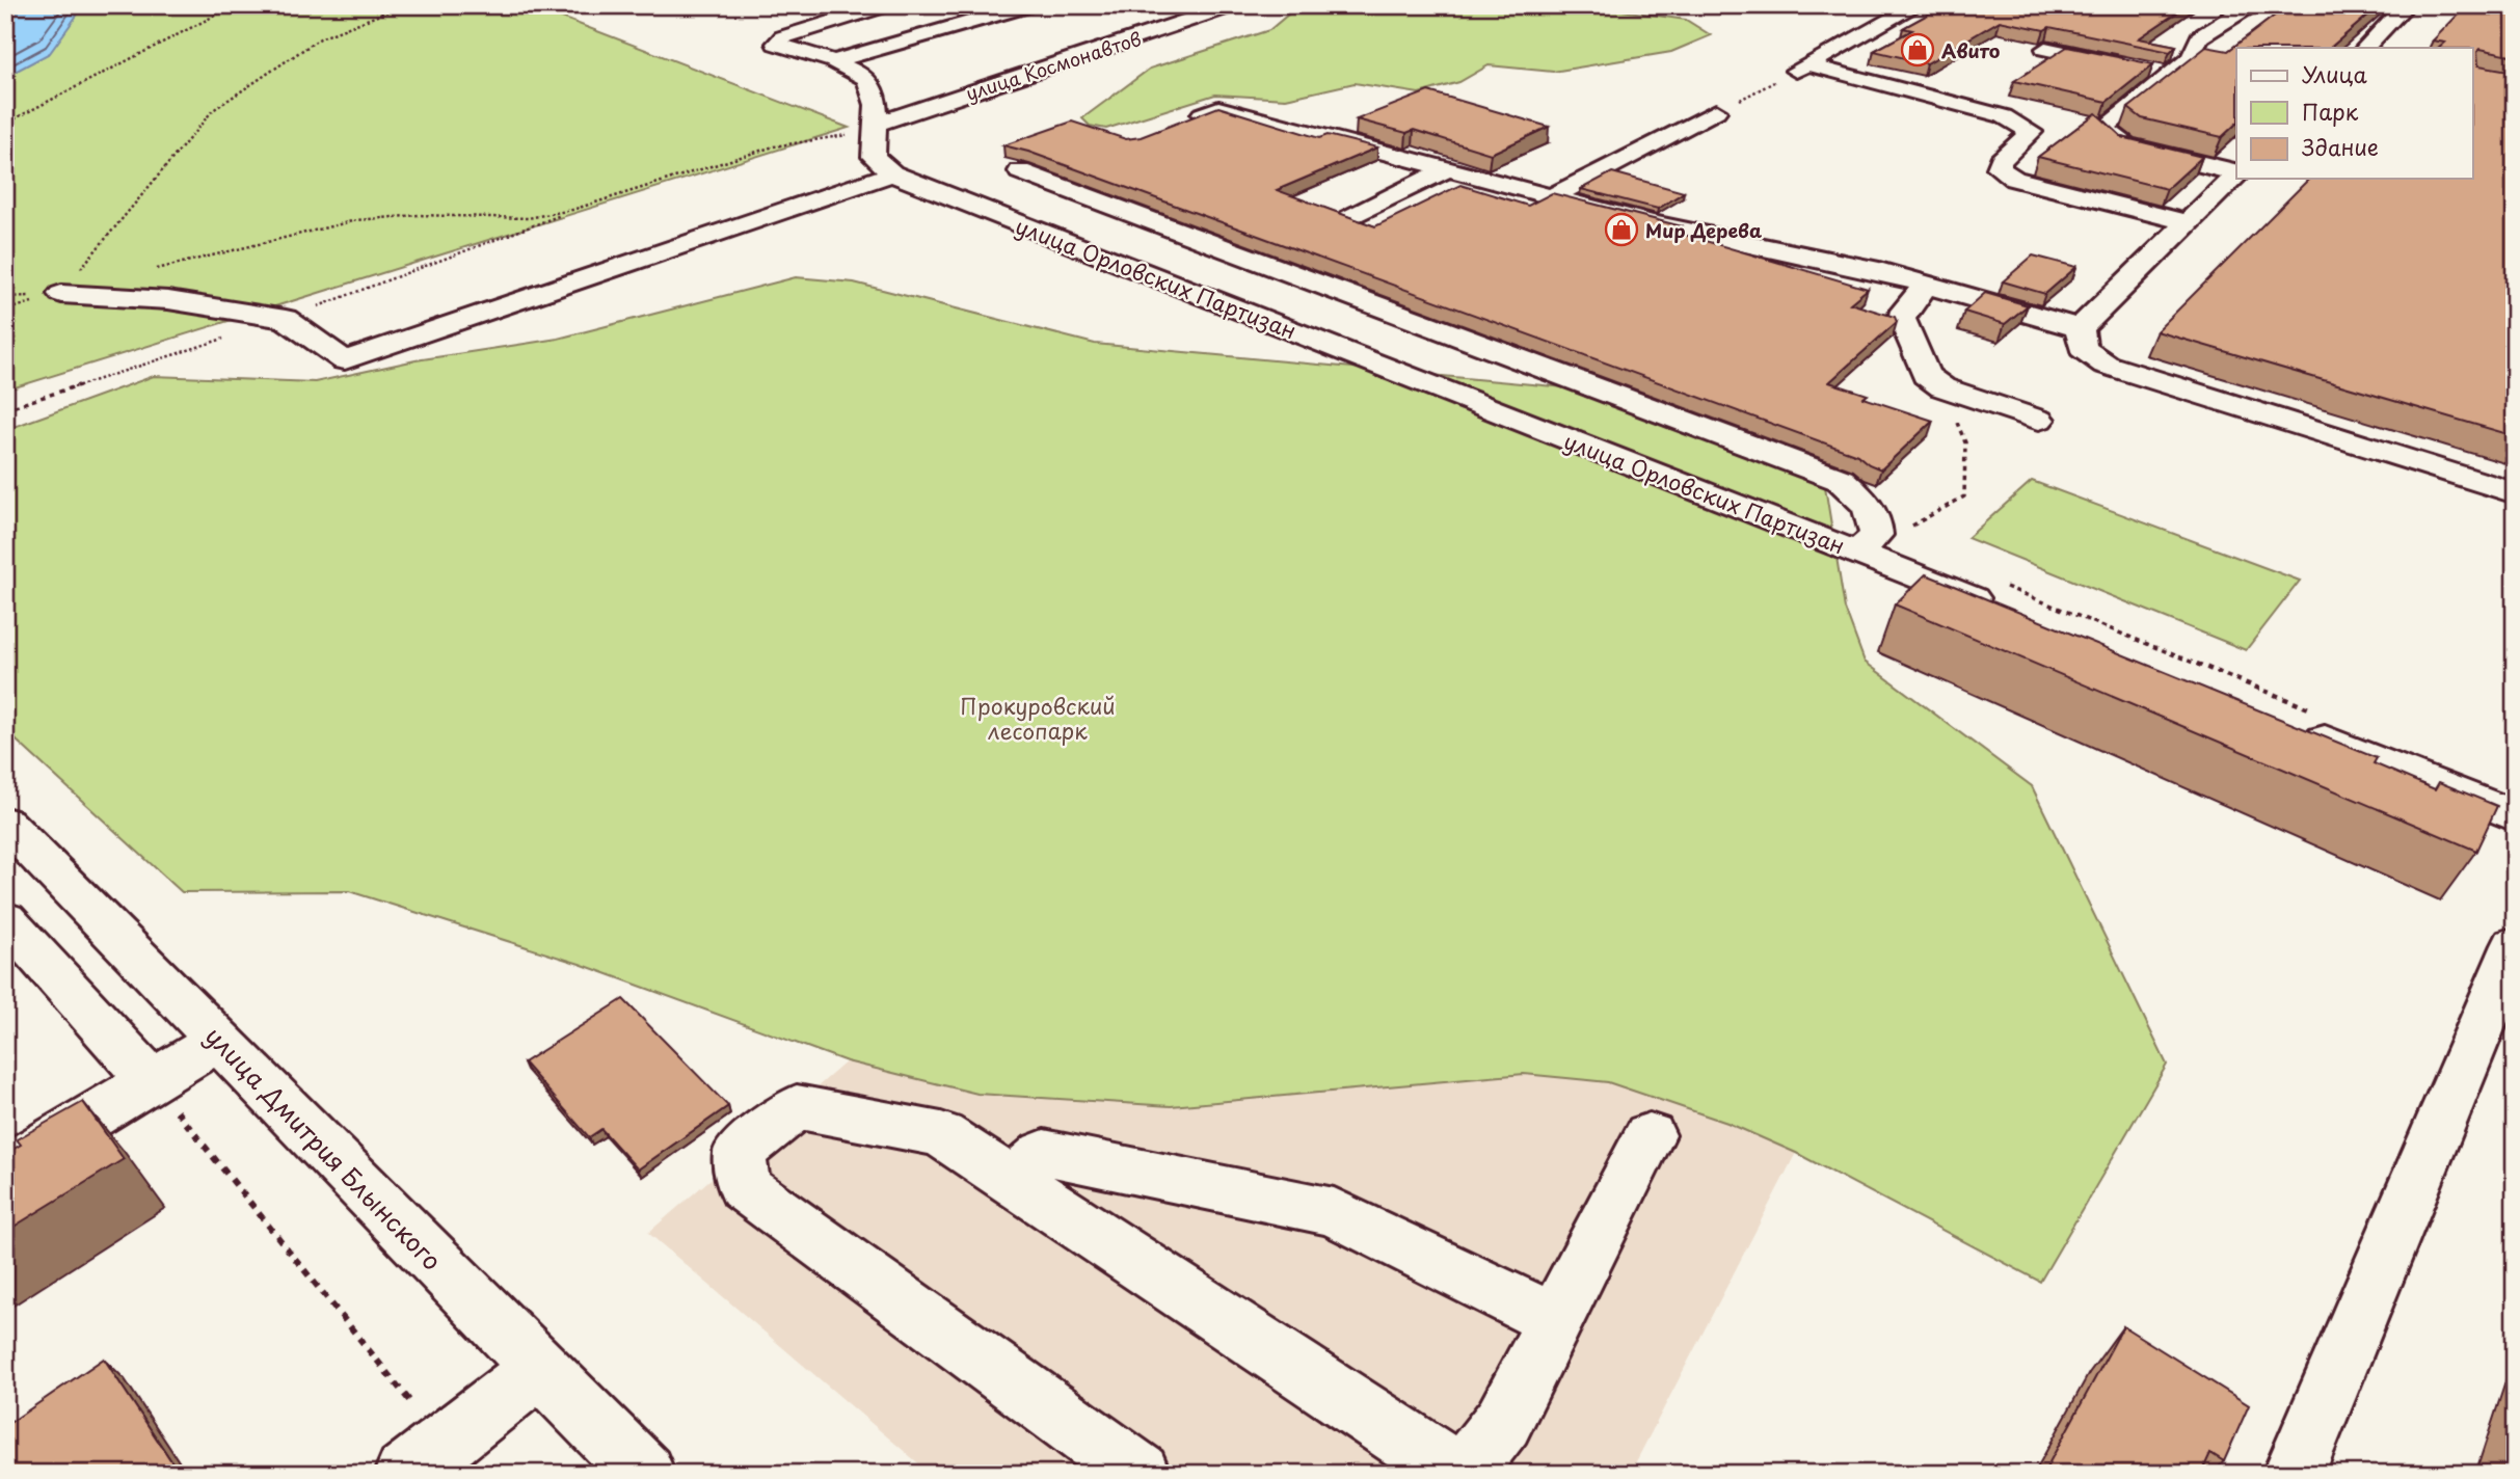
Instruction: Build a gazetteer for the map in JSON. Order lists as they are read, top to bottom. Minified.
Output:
{"streets":{"street":["улица Космонавтов","улица Орловских Партизан","улица Дмитрия Блынского"]},"parks":["Прокуровский лесопарк"],"places":{"shop":["Авито","Мир Дерева"]},"legend":["Улица","Парк","Здание"]}
